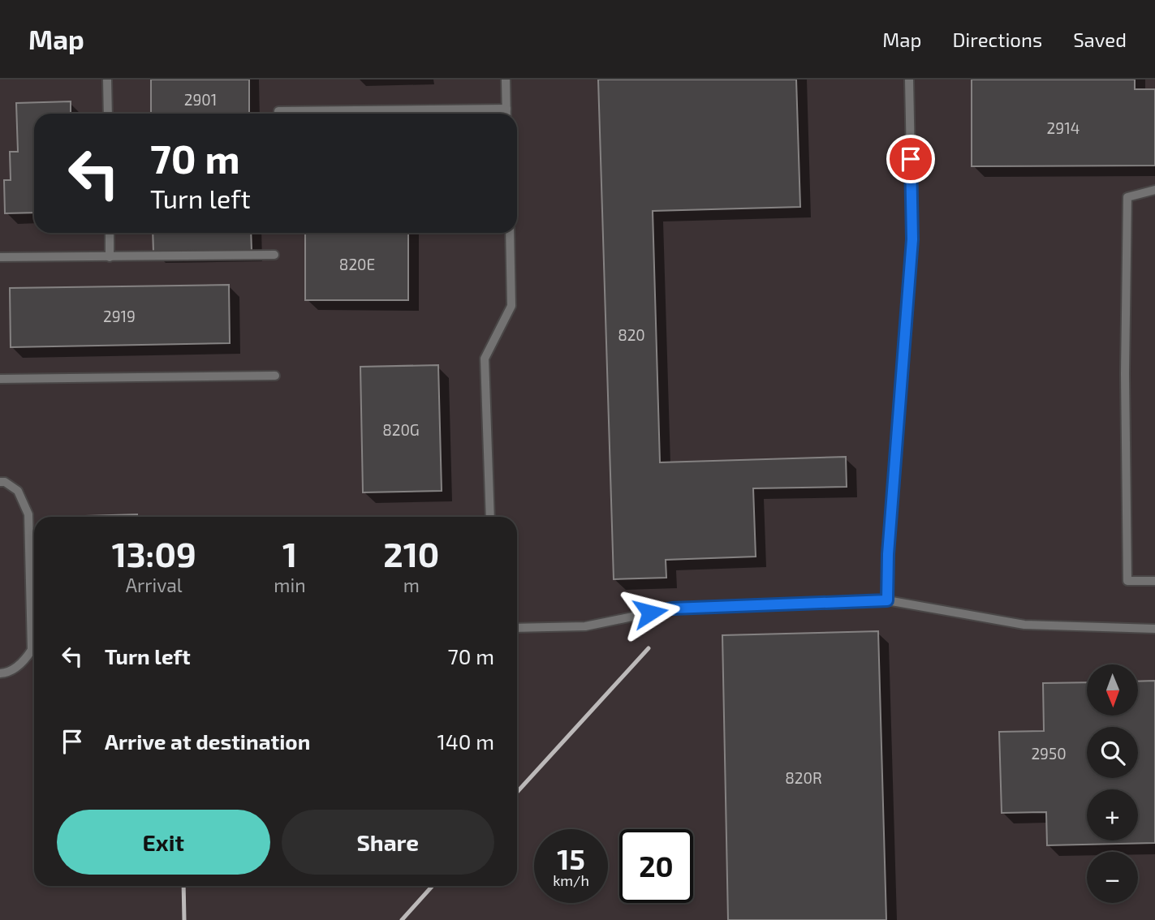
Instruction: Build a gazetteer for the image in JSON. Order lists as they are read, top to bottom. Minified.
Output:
{"house_numbers":["2901","2914","820E","2919","820","820G","2950","820R"],"north":"bottom","page":{"header":"Map","nav":["Map","Directions","Saved"],"turn":["70 m","Turn left"],"eta":["13:09","Arrival","1","min","210","m"],"list":[{"name":"Turn left","value":"70 m"},{"name":"Arrive at destination","value":"140 m"}],"map_buttons":["+","−"],"buttons":["Exit","Share"],"speed":"15 km/h","limit":"20"}}
